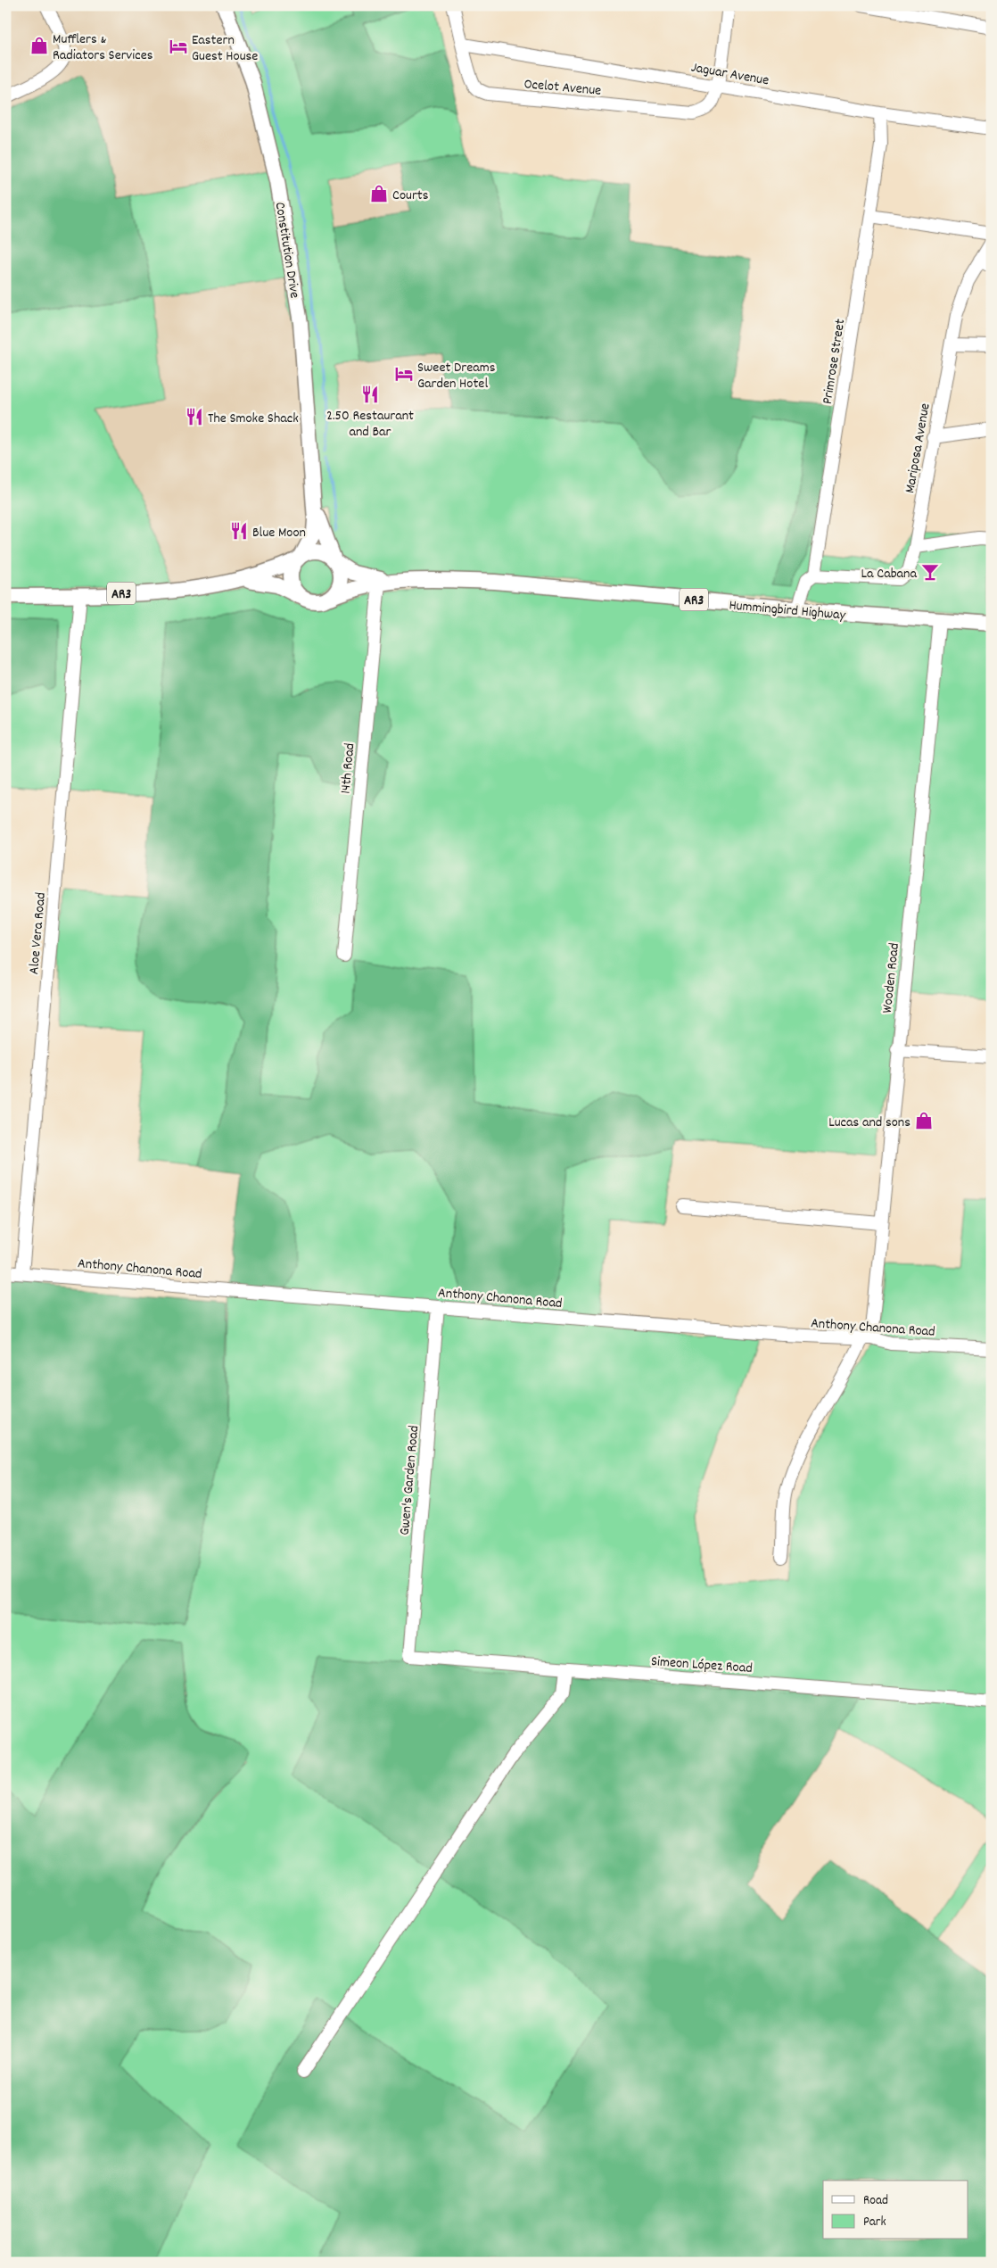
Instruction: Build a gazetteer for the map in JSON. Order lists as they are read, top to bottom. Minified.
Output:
{"streets":{"main road":["Constitution Drive","AR3","Hummingbird Highway"],"street":["Jaguar Avenue","Ocelot Avenue","Primrose Street","Mariposa Avenue","14th Road","Aloe Vera Road","Wooden Road","Anthony Chanona Road","Gwen's Garden Road","Simeon López Road"]},"crossings":[["Jaguar Avenue","Ocelot Avenue"],["Jaguar Avenue","Primrose Street"],["Constitution Drive","AR3"],["Constitution Drive","Hummingbird Highway"],["Primrose Street","Mariposa Avenue"],["Primrose Street","Hummingbird Highway"],["AR3","Hummingbird Highway"],["AR3","Aloe Vera Road"],["Hummingbird Highway","14th Road"],["Hummingbird Highway","Wooden Road"],["Aloe Vera Road","Anthony Chanona Road"],["Wooden Road","Anthony Chanona Road"],["Anthony Chanona Road","Gwen's Garden Road"],["Gwen's Garden Road","Simeon López Road"]],"places":{"shop":["Mufflers & Radiators Services","Courts","Lucas and sons"],"hotel":["Eastern Guest House","Sweet Dreams Garden Hotel"],"restaurant":["2.50 Restaurant and Bar","The Smoke Shack","Blue Moon"],"bar":["La Cabana"]},"legend":["Road","Park"]}
